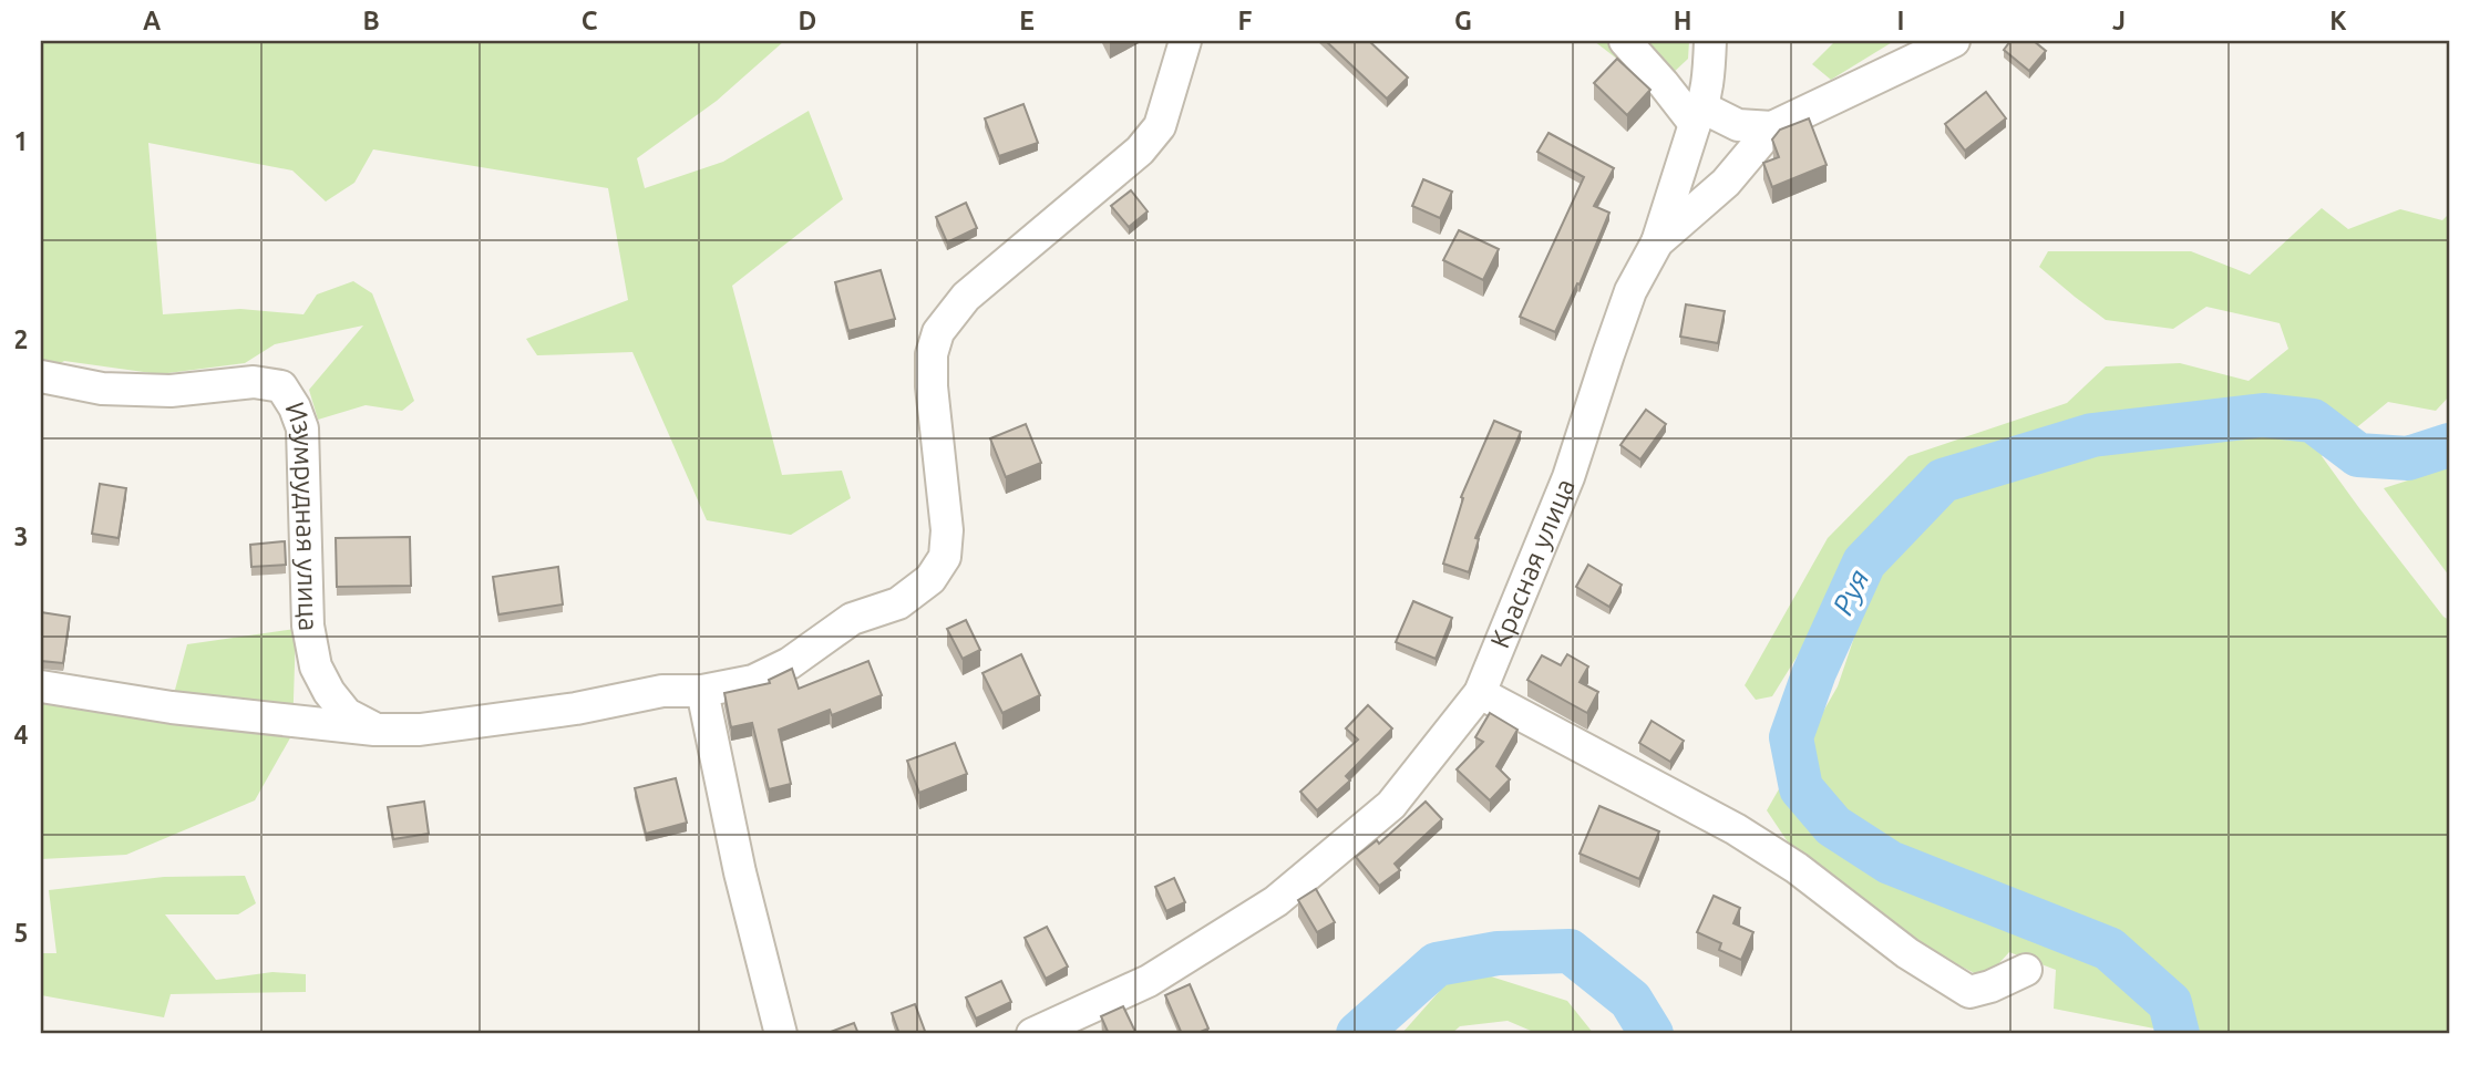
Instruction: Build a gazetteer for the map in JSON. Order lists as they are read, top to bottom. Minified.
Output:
{"streets":{"street":["Изумрудная улица","Красная улица"]},"water":["Руя"],"grid":{"columns":["A","B","C","D","E","F","G","H","I","J","K"],"rows":["1","2","3","4","5"]}}
